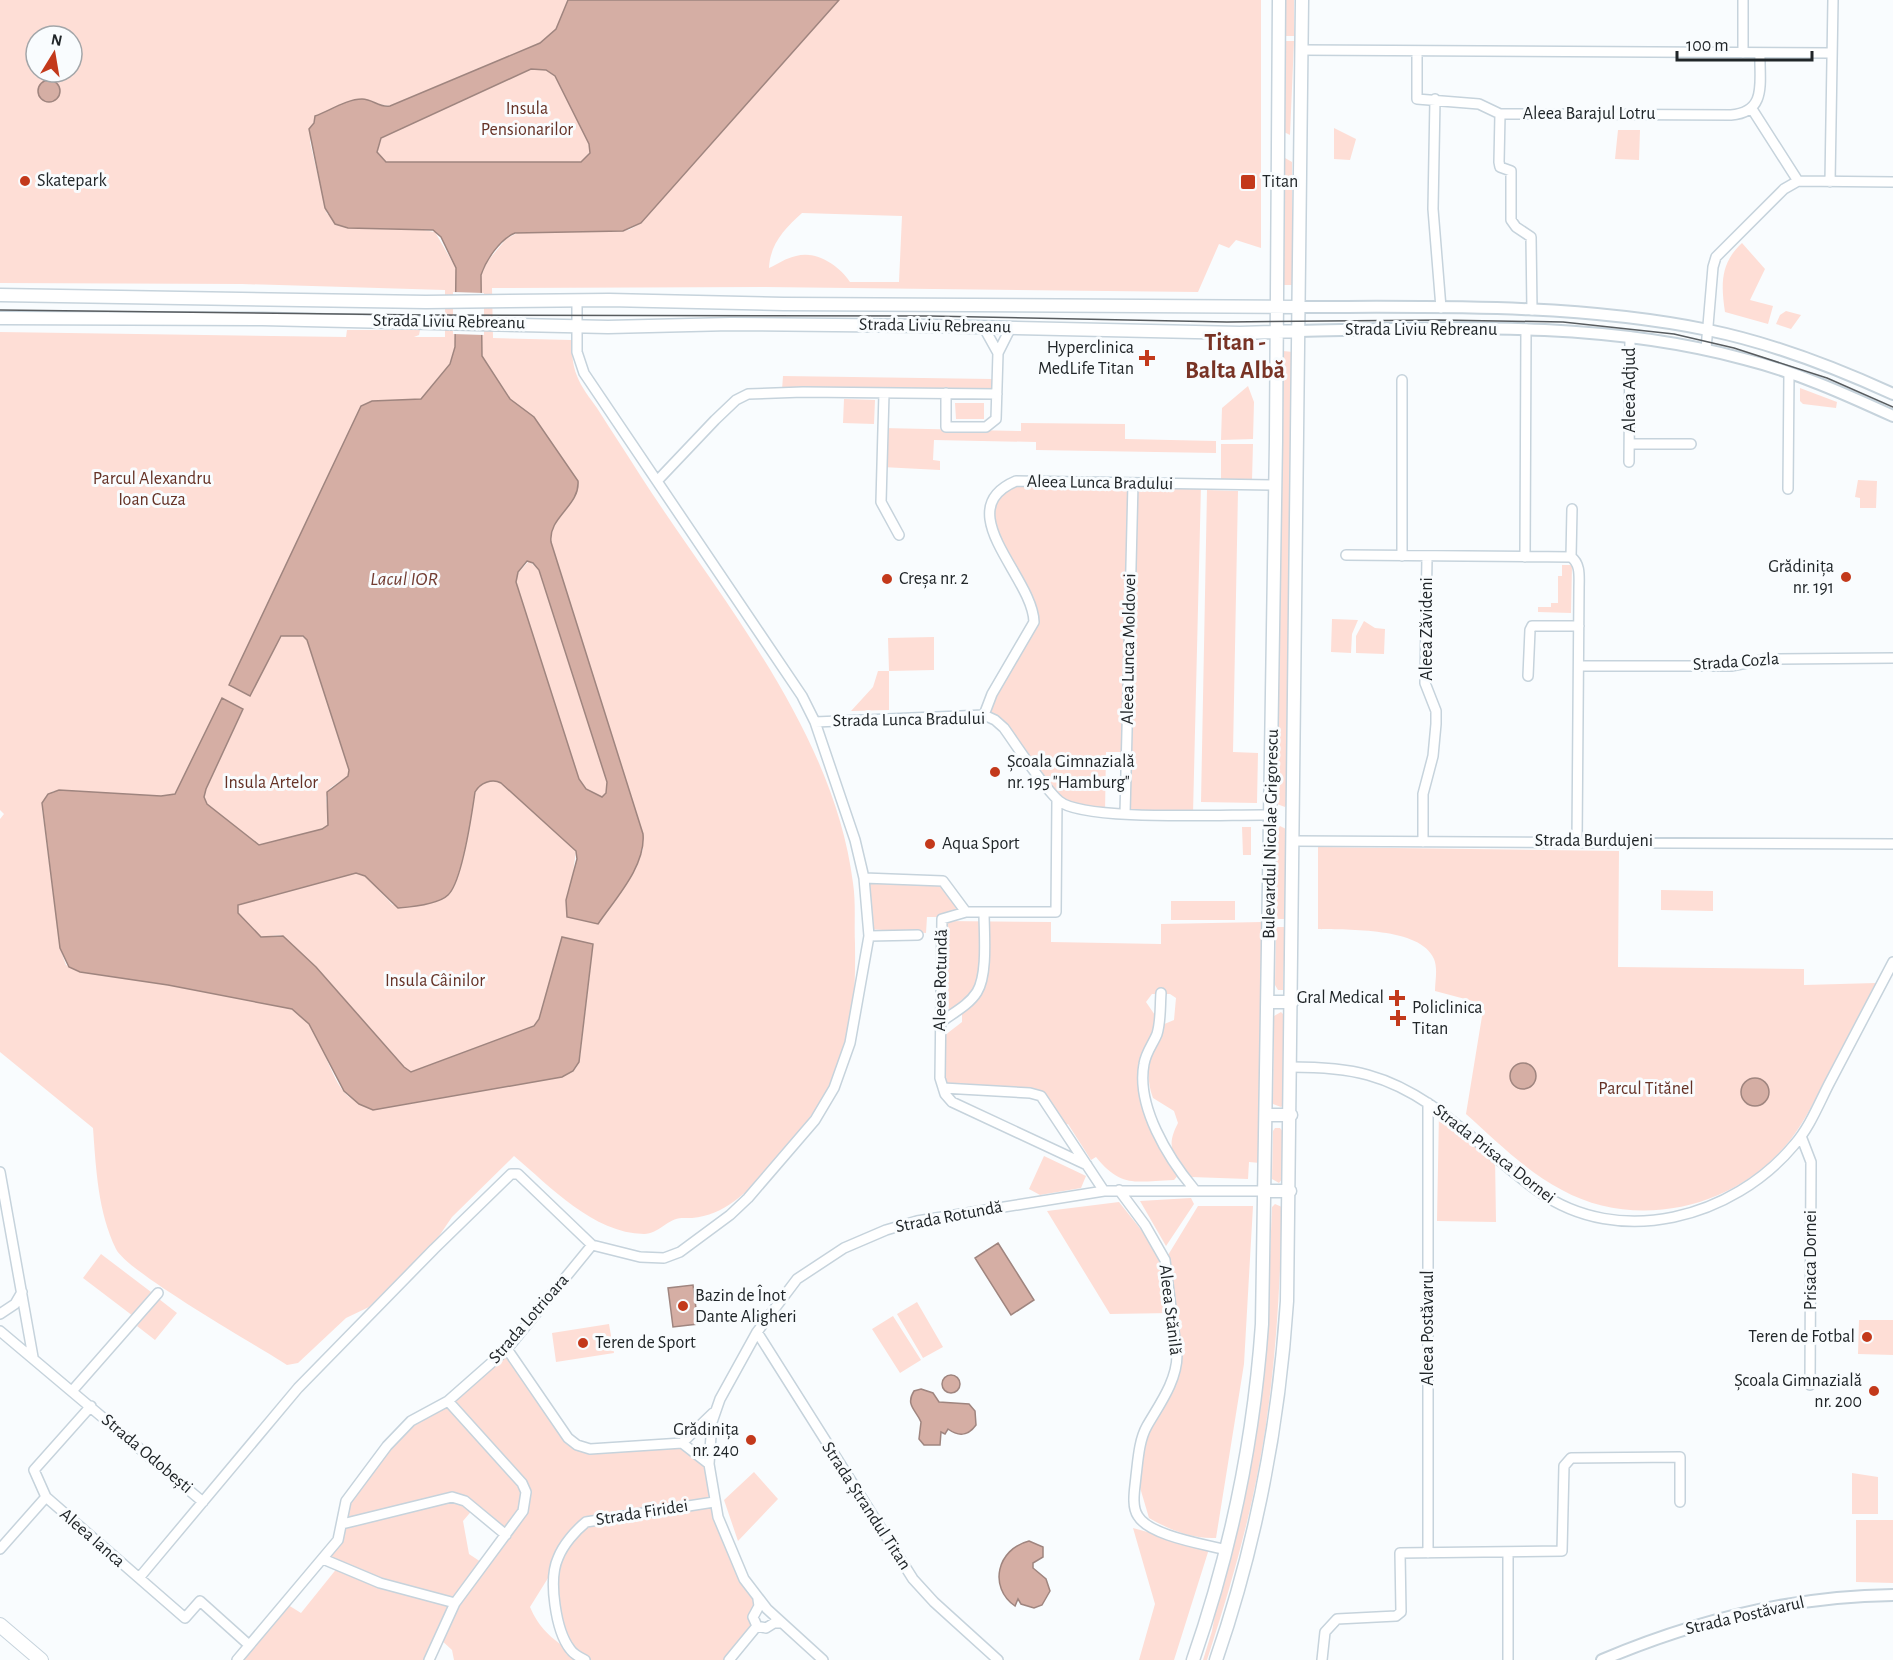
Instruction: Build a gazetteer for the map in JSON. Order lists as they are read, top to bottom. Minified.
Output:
{"streets":{"main road":["Strada Liviu Rebreanu","Bulevardul Nicolae Grigorescu"],"street":["Aleea Barajul Lotru","Aleea Adjud","Aleea Lunca Bradului","Aleea Zăvideni","Aleea Lunca Moldovei","Strada Cozla","Strada Lunca Bradului","Strada Burdujeni","Aleea Rotundă","Strada Prisaca Dornei","Strada Rotundă","Prisaca Dornei","Aleea Stănilă","Strada Lotrioara","Aleea Postăvarul","Strada Odobești","Strada Ștrandul Titan","Strada Firidei","Aleea Ianca","Strada Postăvarul"]},"crossings":[["Strada Liviu Rebreanu","Aleea Adjud"],["Strada Liviu Rebreanu","Strada Lunca Bradului"],["Strada Liviu Rebreanu","Bulevardul Nicolae Grigorescu"],["Aleea Lunca Bradului","Aleea Lunca Moldovei"],["Aleea Lunca Bradului","Strada Lunca Bradului"],["Aleea Lunca Bradului","Bulevardul Nicolae Grigorescu"],["Aleea Zăvideni","Strada Burdujeni"],["Strada Lunca Bradului","Aleea Rotundă"],["Bulevardul Nicolae Grigorescu","Strada Burdujeni"],["Bulevardul Nicolae Grigorescu","Strada Prisaca Dornei"],["Bulevardul Nicolae Grigorescu","Strada Rotundă"],["Bulevardul Nicolae Grigorescu","Aleea Stănilă"],["Strada Prisaca Dornei","Prisaca Dornei"],["Strada Prisaca Dornei","Aleea Postăvarul"],["Strada Rotundă","Aleea Stănilă"],["Strada Rotundă","Strada Ștrandul Titan"],["Strada Rotundă","Strada Firidei"],["Strada Lotrioara","Aleea Ianca"],["Strada Odobești","Aleea Ianca"]],"districts":["Titan - Balta Albă"],"water":["Lacul IOR"],"parks":["Insula Pensionarilor","Parcul Alexandru Ioan Cuza","Insula Artelor","Insula Câinilor","Parcul Titănel"],"places":{"other":["Skatepark","Grădinița nr. 191","Creșa nr. 2","Școala Gimnazială nr. 195 \"Hamburg\"","Aqua Sport","Bazin de Înot Dante Aligheri","Teren de Fotbal","Teren de Sport","Școala Gimnazială nr. 200","Grădinița nr. 240"],"transit":["Titan"],"health":["Hyperclinica MedLife Titan","Gral Medical","Policlinica Titan"]},"scale_bar":"100 m","north":"top"}
